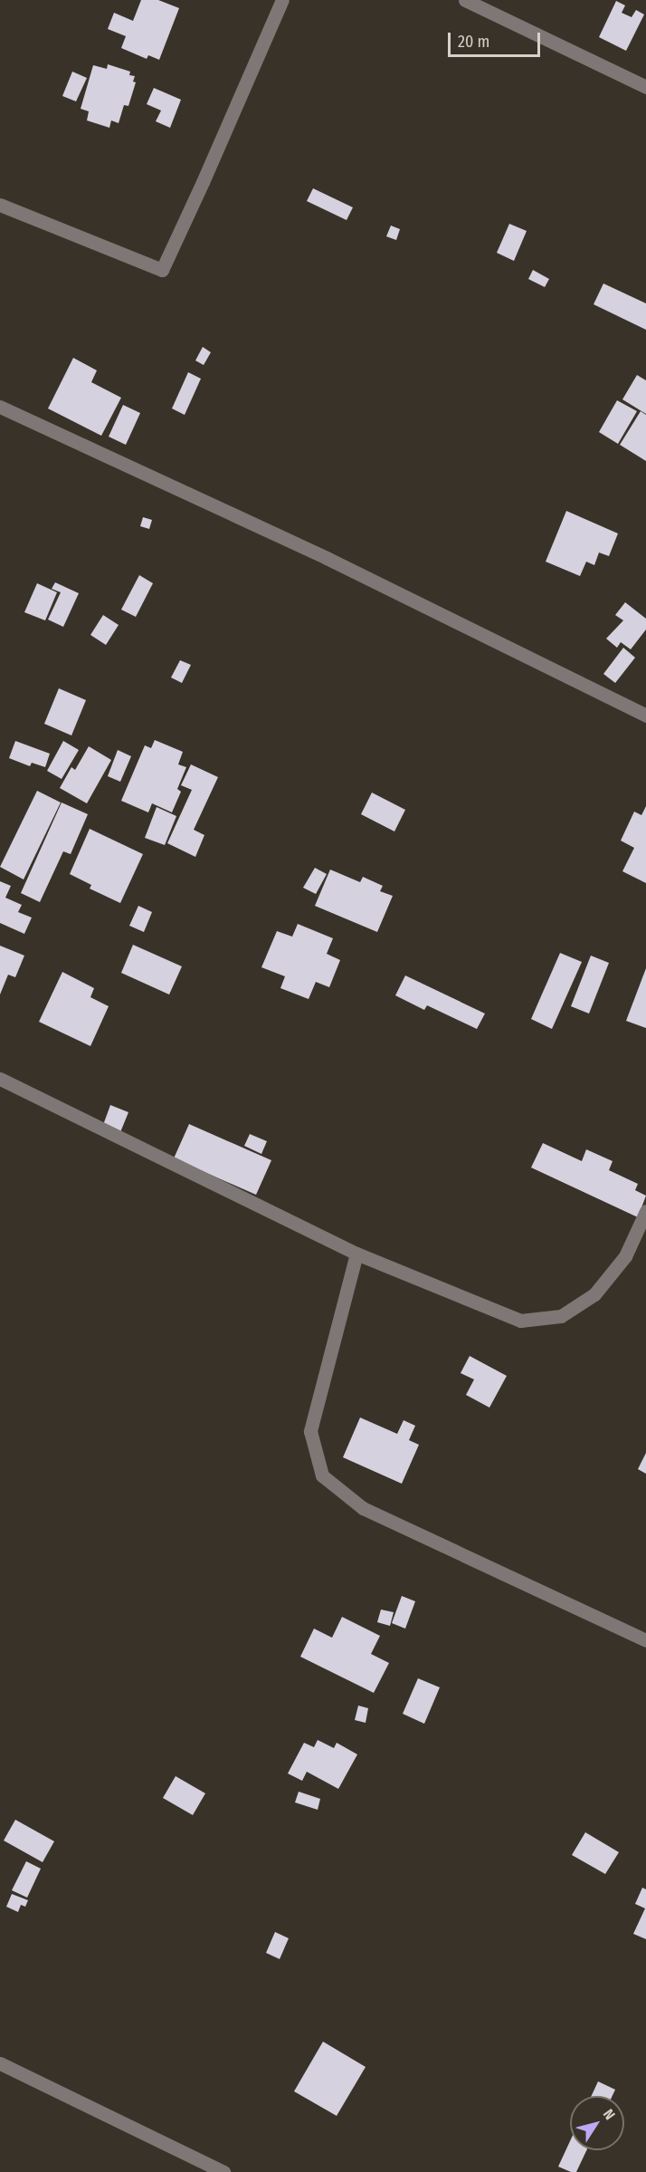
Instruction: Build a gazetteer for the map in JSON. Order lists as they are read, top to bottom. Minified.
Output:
{"scale_bar":"20 m","north":"top right"}
